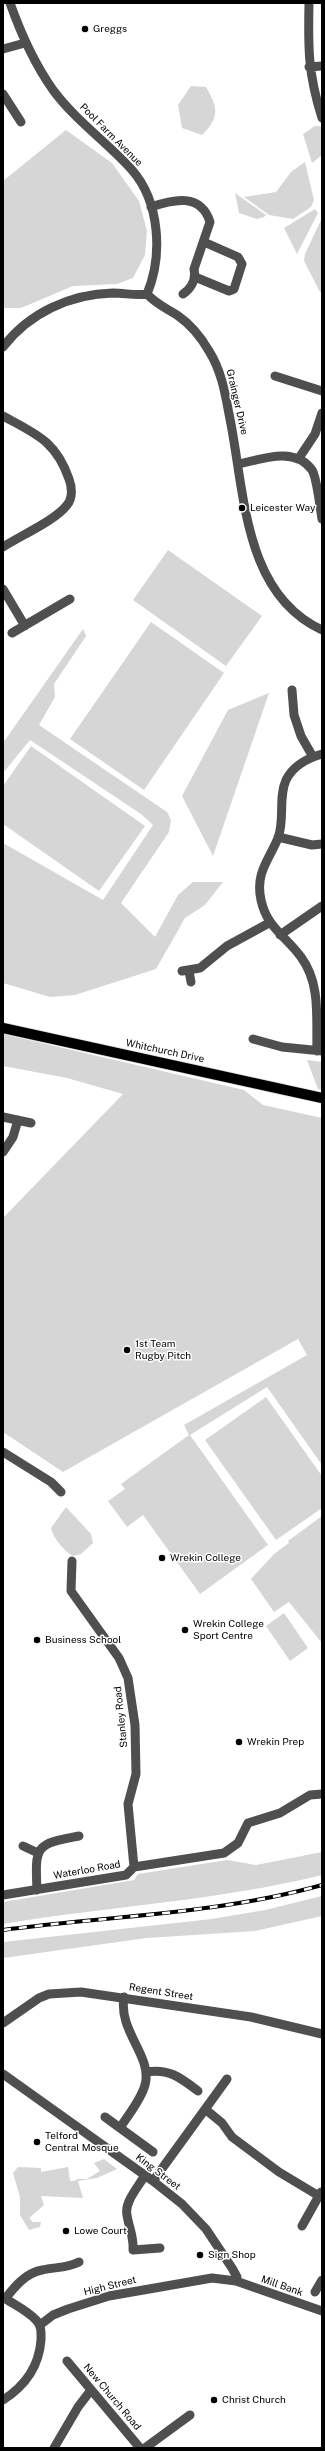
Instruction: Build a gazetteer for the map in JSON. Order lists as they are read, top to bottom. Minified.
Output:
{"streets":{"main road":["Whitchurch Drive"],"street":["Pool Farm Avenue","Grainger Drive","Stanley Road","Waterloo Road","Regent Street","King Street","High Street","Mill Bank","New Church Road"]},"crossings":[["Pool Farm Avenue","Grainger Drive"],["Stanley Road","Waterloo Road"],["King Street","High Street"],["King Street","Mill Bank"],["High Street","Mill Bank"]],"places":["Greggs","Leicester Way","1st Team Rugby Pitch","Wrekin College","Wrekin College Sport Centre","Business School","Wrekin Prep","Telford Central Mosque","Lowe Court","Sign Shop","Christ Church"]}
